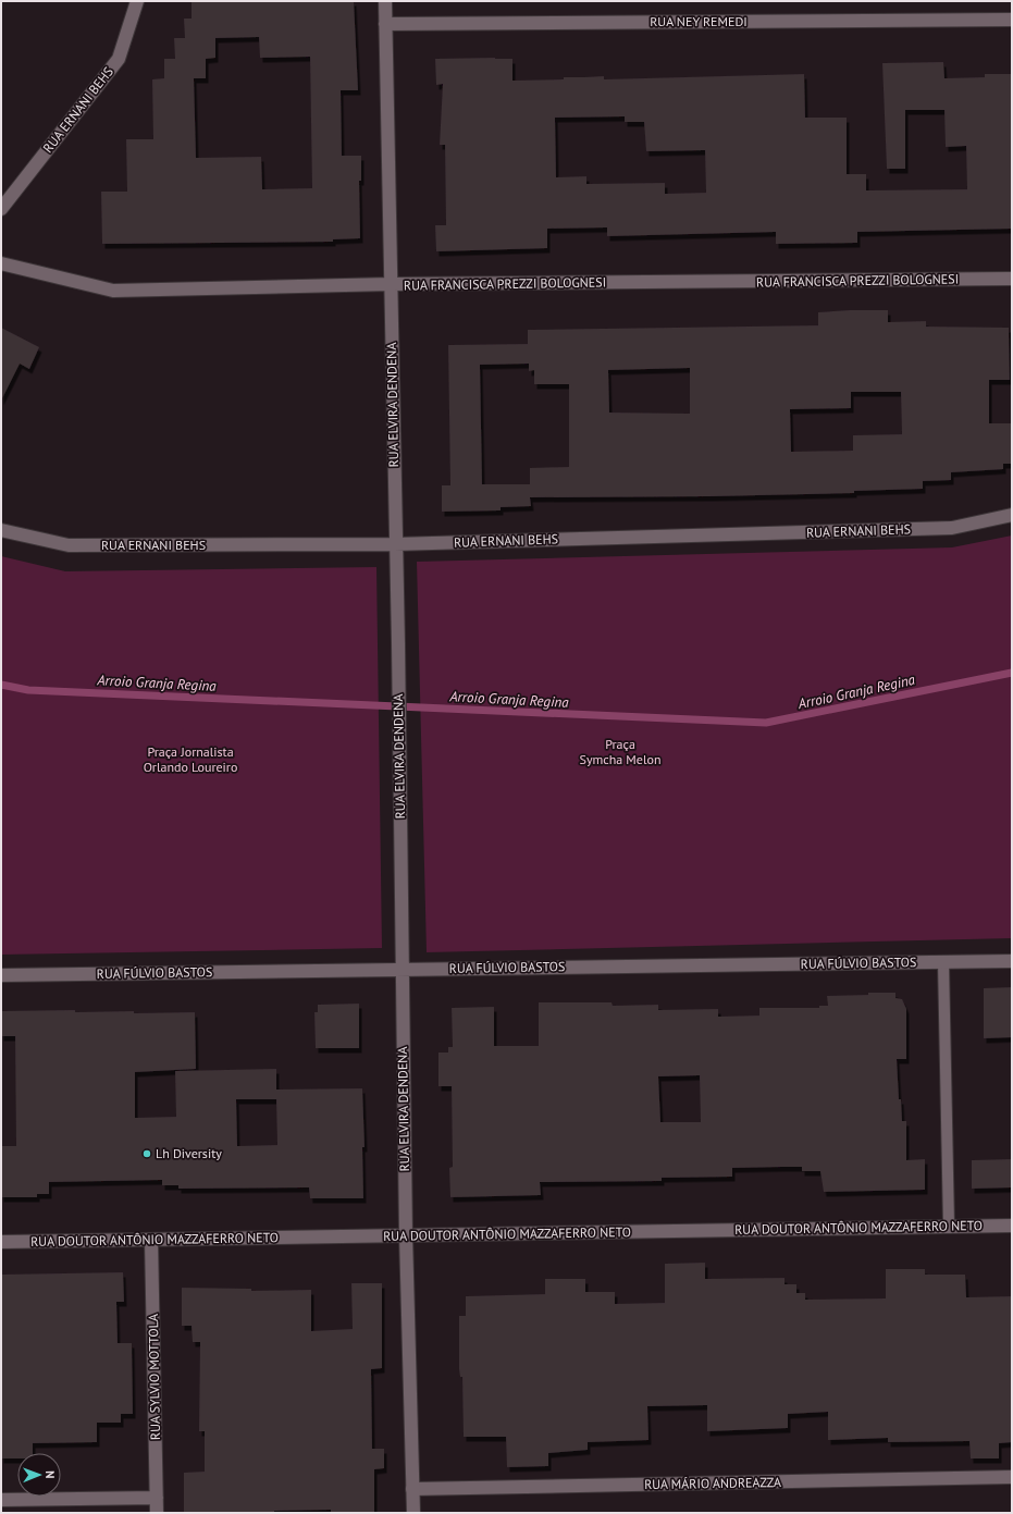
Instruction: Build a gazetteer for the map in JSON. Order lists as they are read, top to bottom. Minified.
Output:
{"streets":{"street":["RUA NEY REMEDI","RUA ERNANI BEHS","RUA FRANCISCA PREZZI BOLOGNESI","RUA ELVIRA DENDENA","RUA FÚLVIO BASTOS","RUA DOUTOR ANTÔNIO MAZZAFERRO NETO","RUA SYLVIO MOTTOLA","RUA MÁRIO ANDREAZZA"]},"crossings":[["RUA NEY REMEDI","RUA ELVIRA DENDENA"],["RUA ERNANI BEHS","RUA ELVIRA DENDENA"],["RUA FRANCISCA PREZZI BOLOGNESI","RUA ELVIRA DENDENA"],["RUA ELVIRA DENDENA","RUA FÚLVIO BASTOS"],["RUA ELVIRA DENDENA","RUA DOUTOR ANTÔNIO MAZZAFERRO NETO"],["RUA ELVIRA DENDENA","RUA MÁRIO ANDREAZZA"],["RUA DOUTOR ANTÔNIO MAZZAFERRO NETO","RUA SYLVIO MOTTOLA"]],"water":["Arroio Granja Regina"],"parks":["Praça Symcha Melon","Praça Jornalista Orlando Loureiro"],"places":["Lh Diversity"],"north":"right"}
